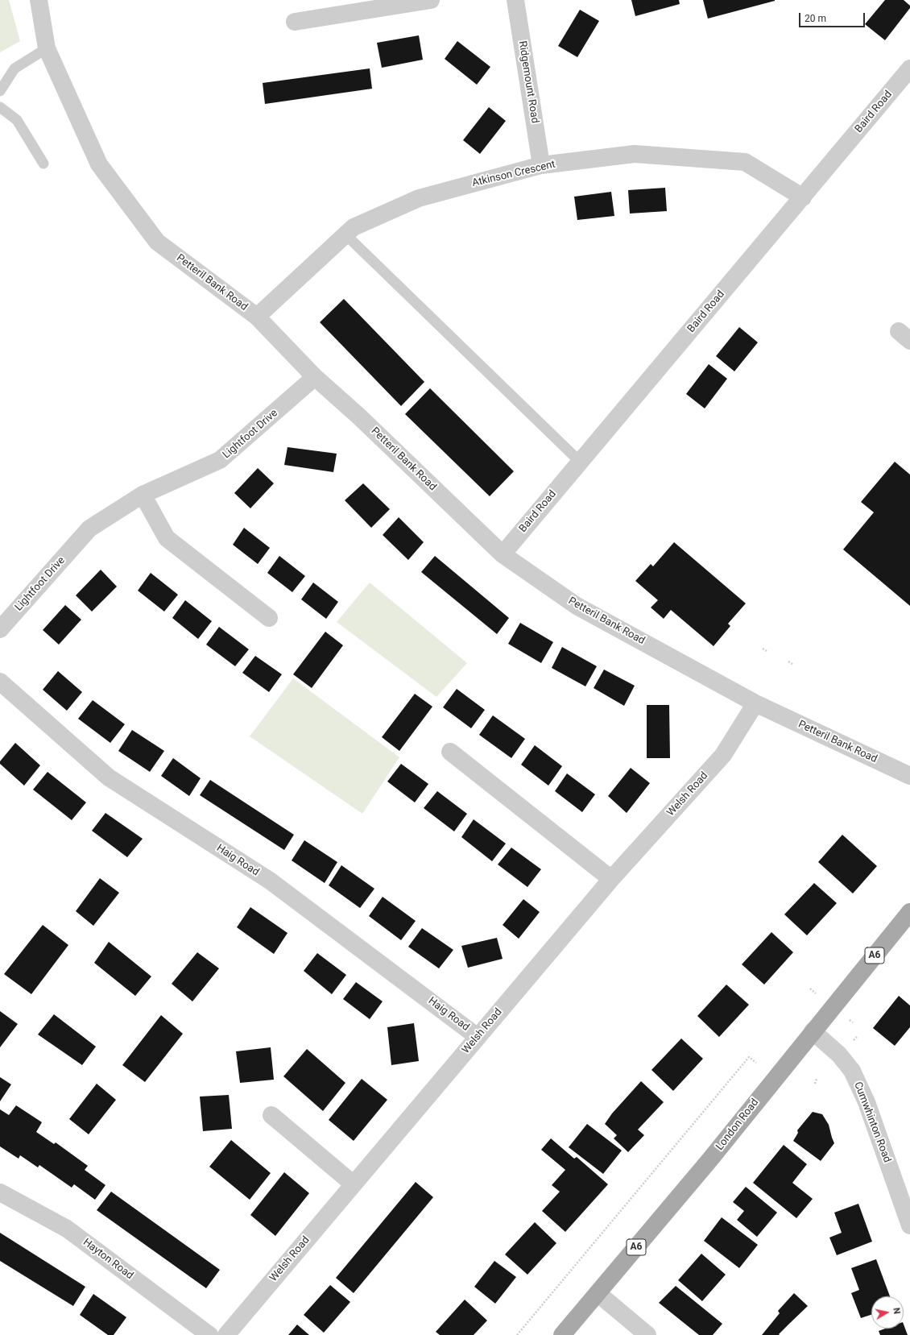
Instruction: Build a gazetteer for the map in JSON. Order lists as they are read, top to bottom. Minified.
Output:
{"streets":{"main road":["A6","London Road"],"street":["Ridgemount Road","Baird Road","Atkinson Crescent","Petteril Bank Road","Lightfoot Drive","Welsh Road","Haig Road","Cumwhinton Road","Hayton Road"]},"crossings":[["Ridgemount Road","Atkinson Crescent"],["Baird Road","Atkinson Crescent"],["Baird Road","Petteril Bank Road"],["Atkinson Crescent","Petteril Bank Road"],["Petteril Bank Road","Lightfoot Drive"],["Petteril Bank Road","Welsh Road"],["Welsh Road","Haig Road"],["Cumwhinton Road","London Road"]],"scale_bar":"20 m","north":"right"}
